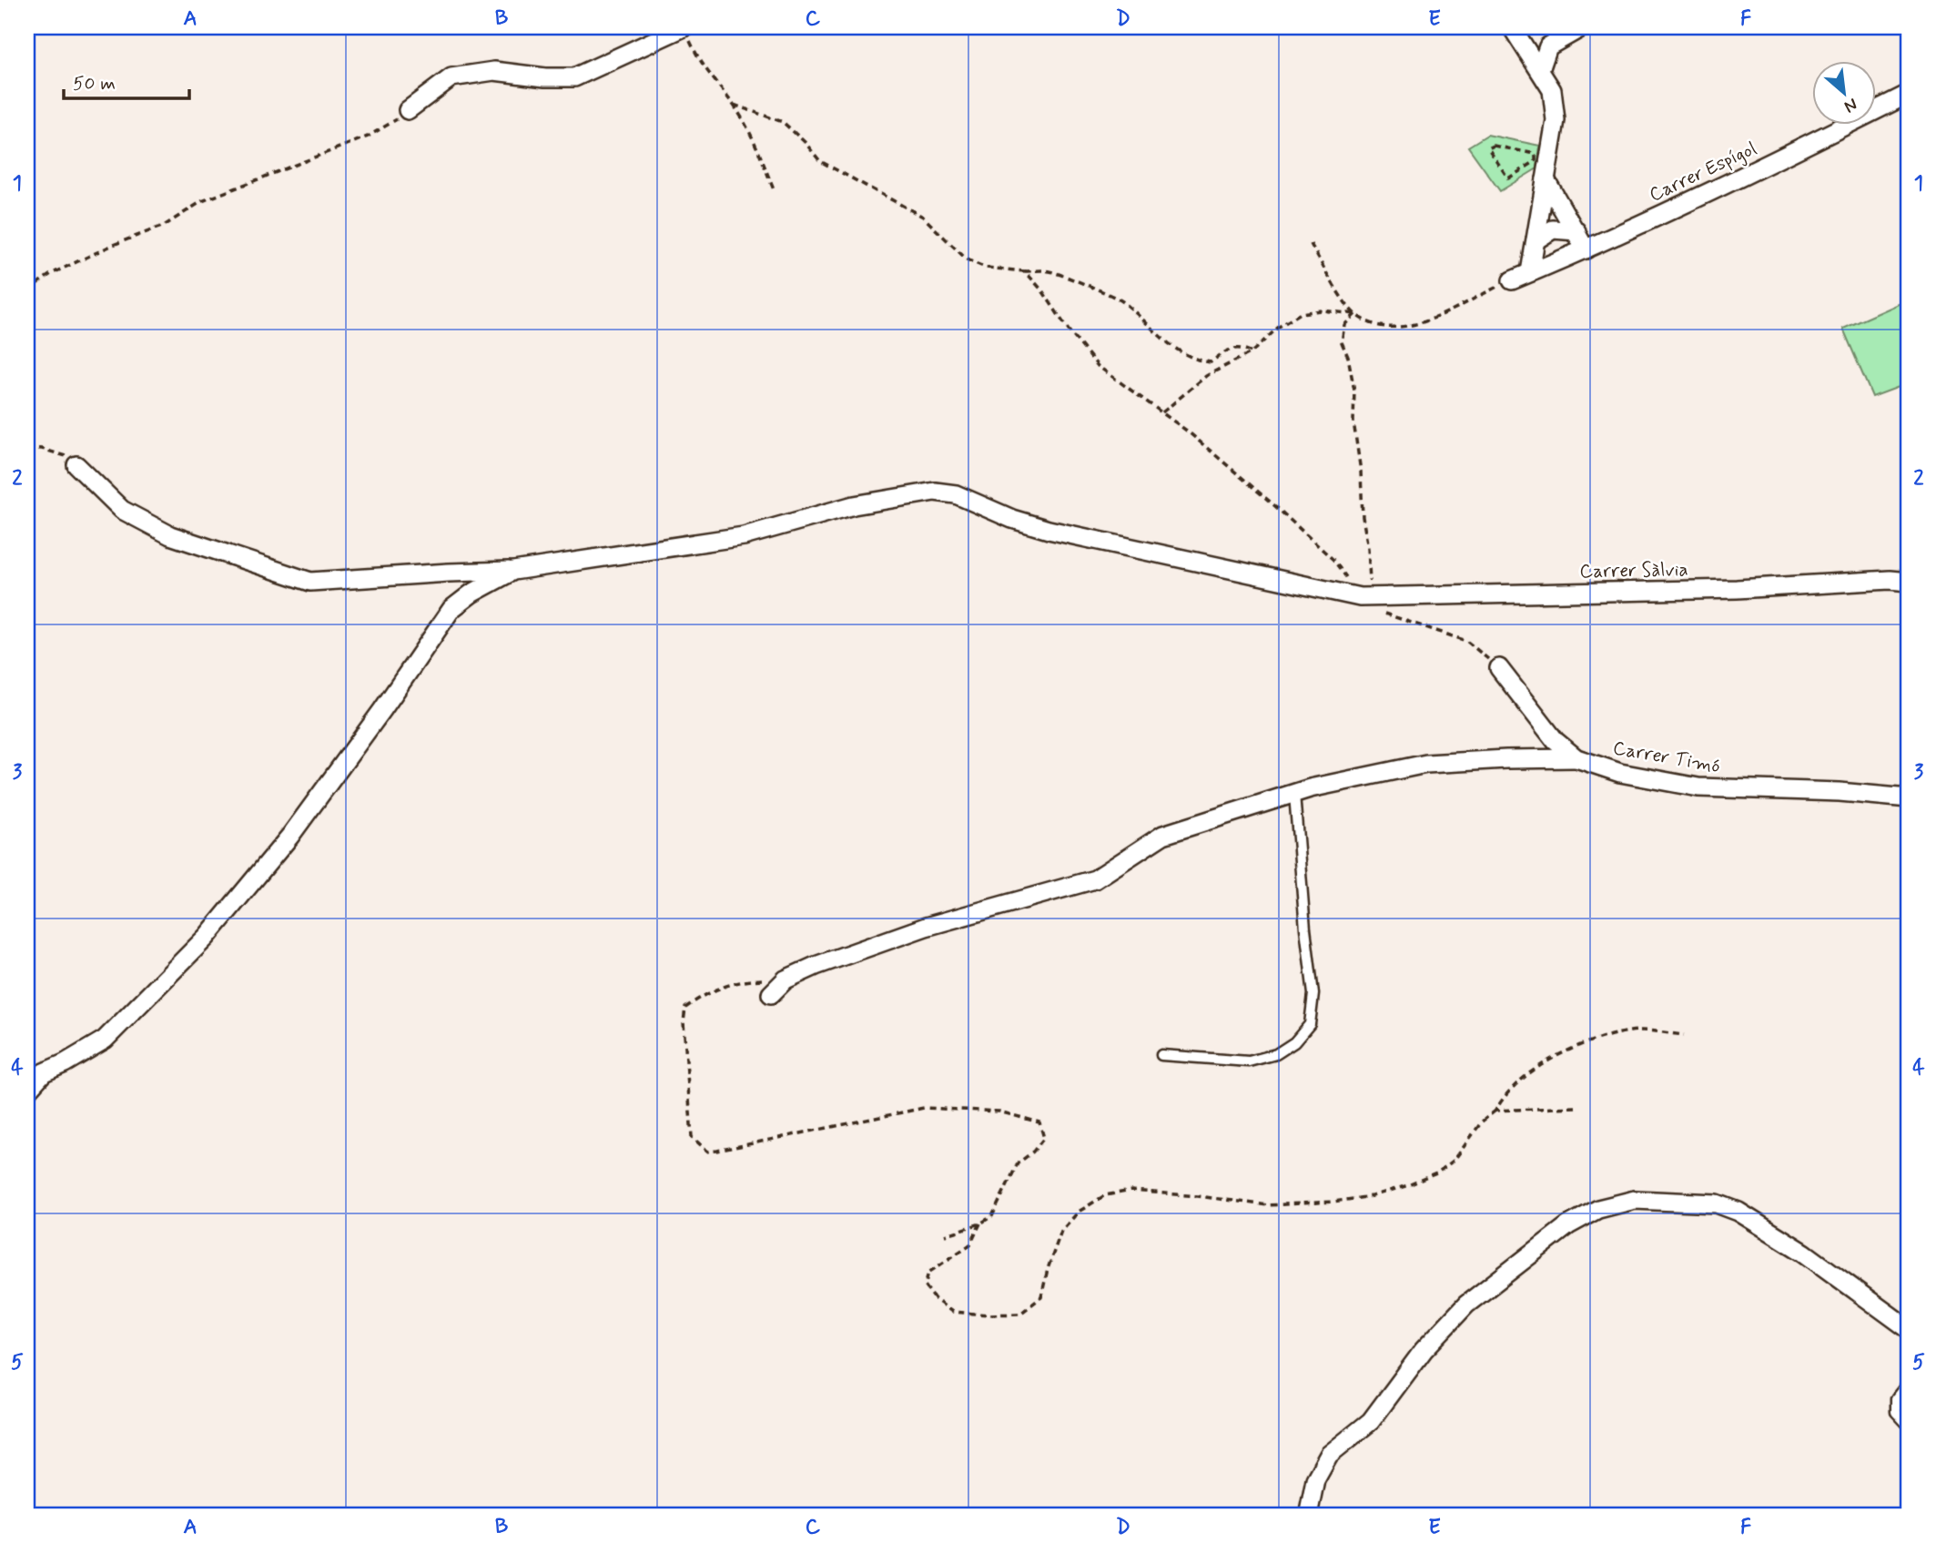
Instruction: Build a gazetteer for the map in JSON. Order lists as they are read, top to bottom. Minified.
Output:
{"streets":{"street":["Carrer Espígol","Carrer Sàlvia","Carrer Timó"]},"scale_bar":"50 m","north":"bottom right","grid":{"columns":["A","B","C","D","E","F"],"rows":["1","2","3","4","5"]}}
